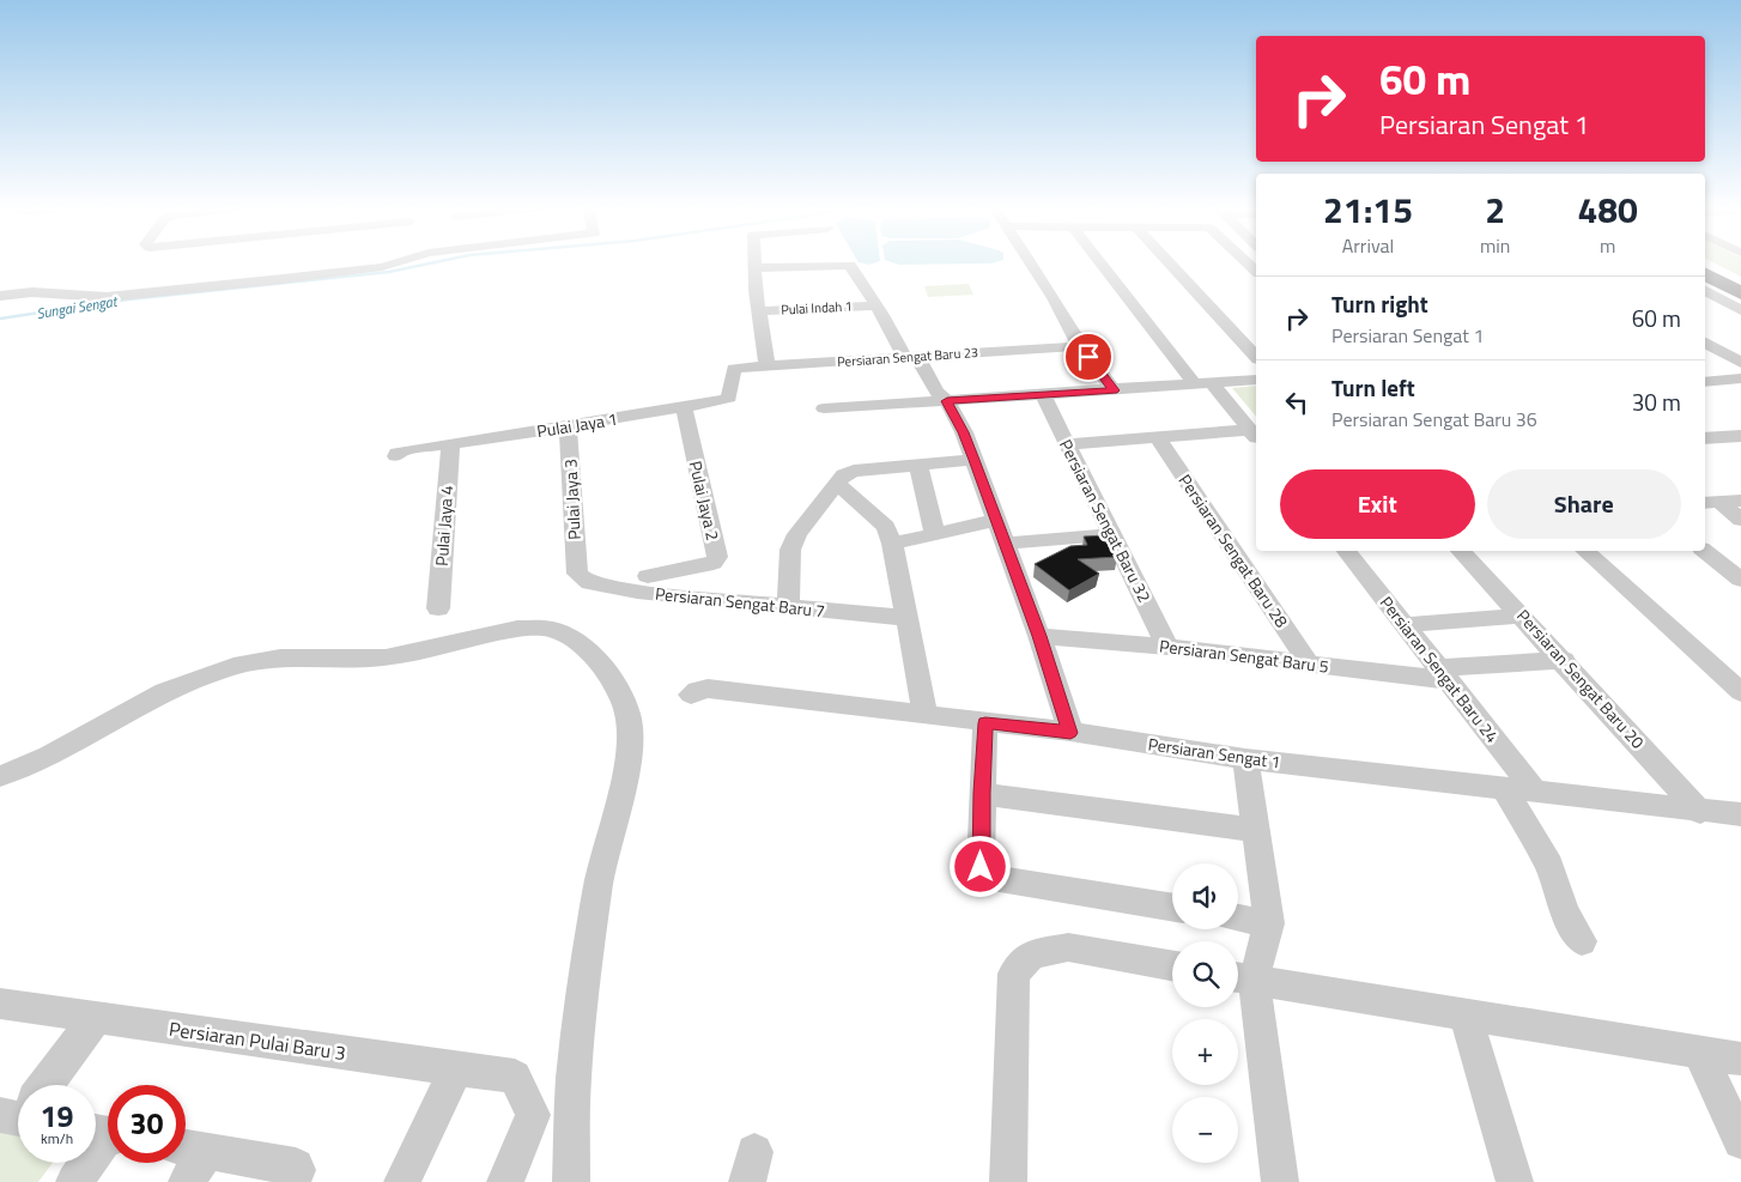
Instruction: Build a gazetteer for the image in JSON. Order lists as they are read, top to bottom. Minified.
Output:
{"streets":{"street":["Pulai Indah 1","Persiaran Sengat Baru 23","Pulai Jaya 1","Pulai Jaya 3","Pulai Jaya 2","Persiaran Sengat Baru 32","Pulai Jaya 4","Persiaran Sengat Baru 28","Persiaran Sengat Baru 7","Persiaran Sengat Baru 5","Persiaran Sengat Baru 24","Persiaran Sengat Baru 20","Persiaran Sengat 1","Persiaran Pulai Baru 3"]},"crossings":[["Persiaran Sengat Baru 23","Pulai Jaya 1"],["Pulai Jaya 1","Pulai Jaya 3"],["Pulai Jaya 1","Pulai Jaya 2"],["Pulai Jaya 1","Pulai Jaya 4"],["Pulai Jaya 3","Persiaran Sengat Baru 7"],["Persiaran Sengat Baru 32","Persiaran Sengat Baru 5"],["Persiaran Sengat Baru 28","Persiaran Sengat Baru 5"],["Persiaran Sengat Baru 5","Persiaran Sengat Baru 24"],["Persiaran Sengat Baru 24","Persiaran Sengat 1"],["Persiaran Sengat Baru 20","Persiaran Sengat 1"]],"water":["Sungai Sengat"],"page":{"turn":["60 m","Persiaran Sengat 1"],"eta":["21:15","Arrival","2","min","480","m"],"list":[{"name":"Turn right","note":"Persiaran Sengat 1","value":"60 m"},{"name":"Turn left","note":"Persiaran Sengat Baru 36","value":"30 m"}],"buttons":["Exit","Share"],"map_buttons":["+","−"],"speed":"19 km/h","limit":"30"}}
